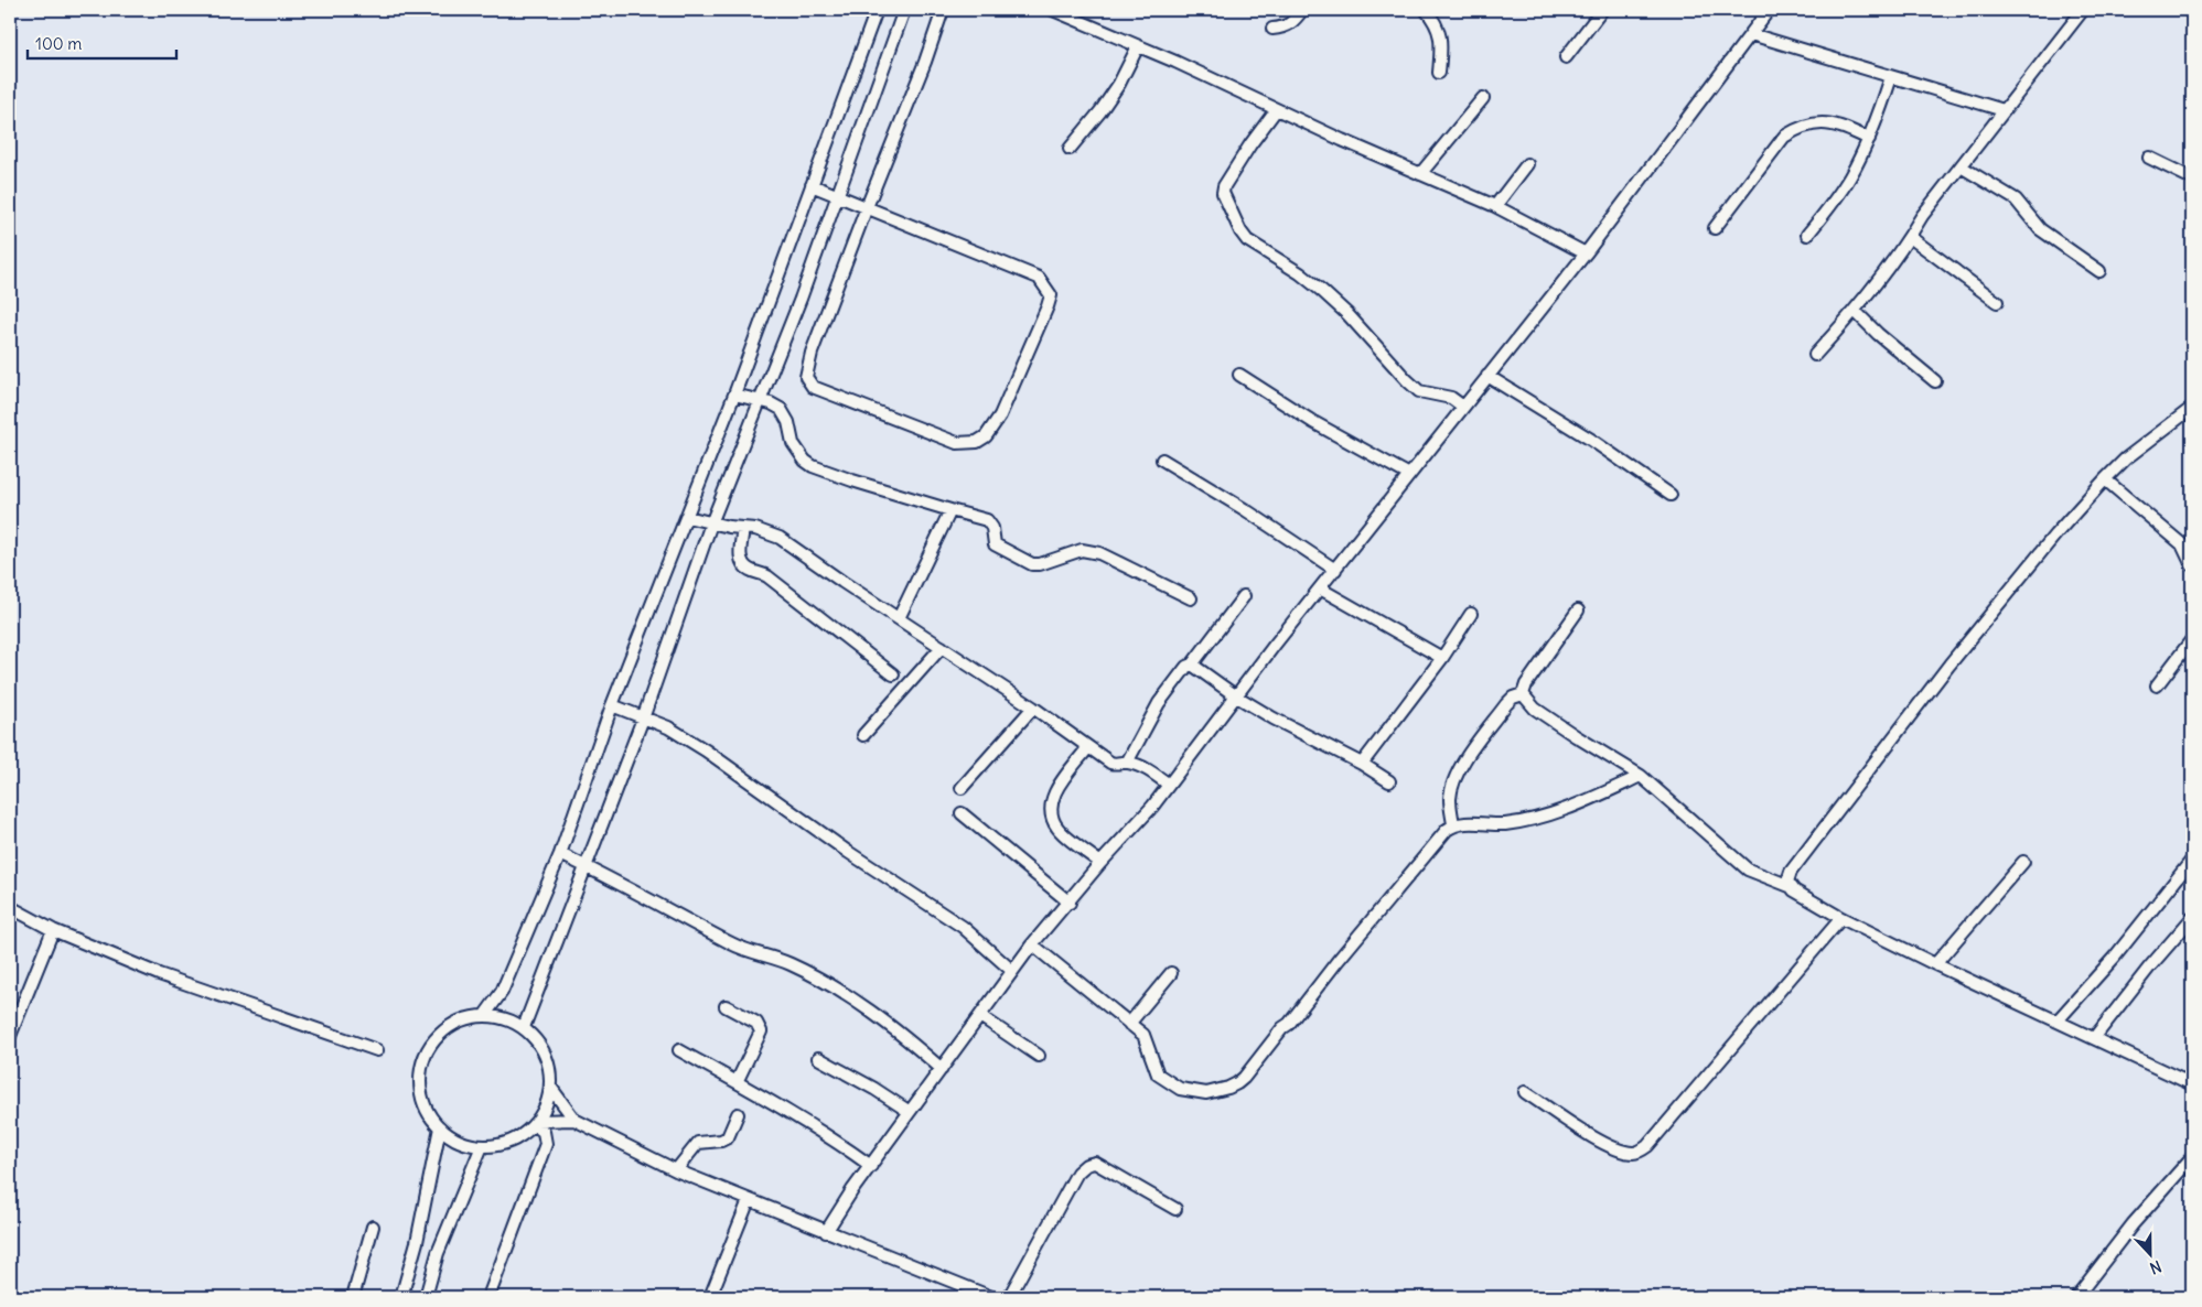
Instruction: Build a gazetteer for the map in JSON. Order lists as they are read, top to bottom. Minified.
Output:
{"scale_bar":"100 m","north":"bottom"}
